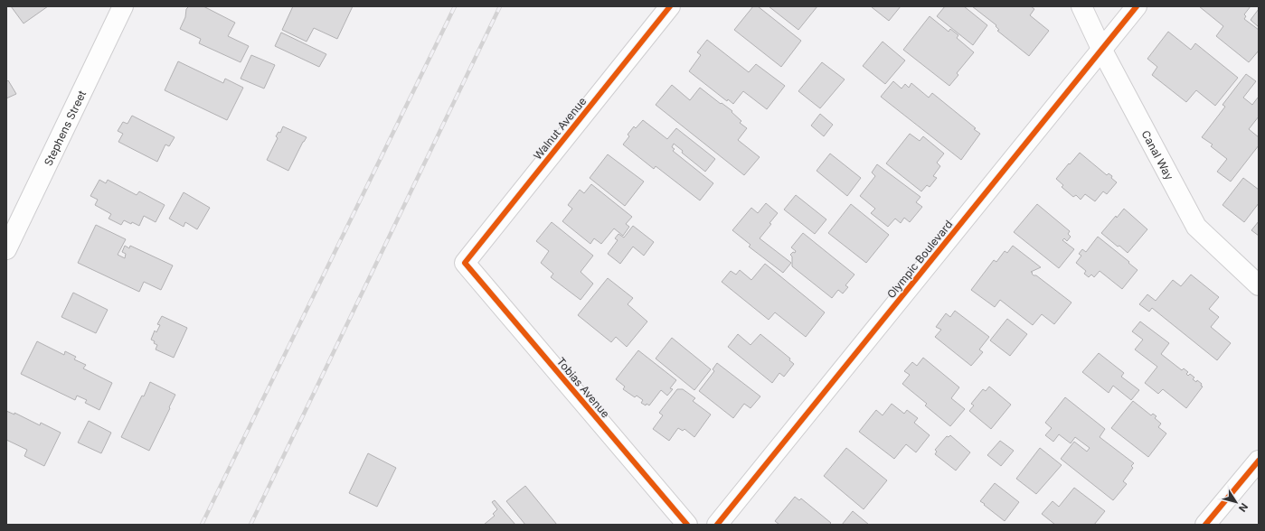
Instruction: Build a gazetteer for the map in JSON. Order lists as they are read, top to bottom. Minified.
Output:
{"streets":{"street":["Stephens Street","Walnut Avenue","Canal Way","Olympic Boulevard","Tobias Avenue"]},"crossings":[["Walnut Avenue","Tobias Avenue"],["Canal Way","Olympic Boulevard"]],"north":"bottom right"}
